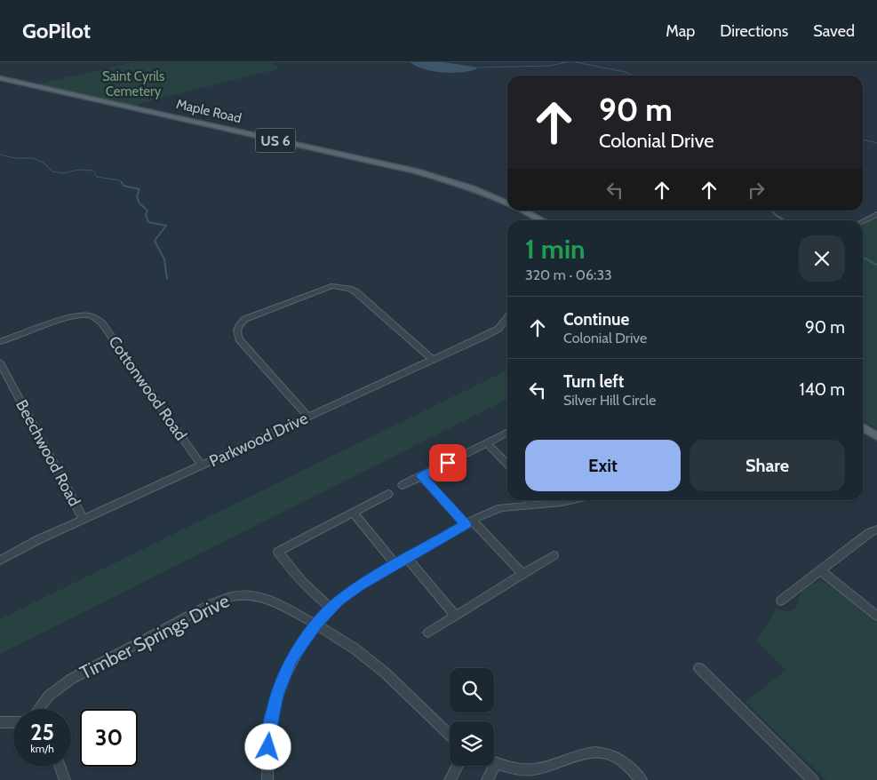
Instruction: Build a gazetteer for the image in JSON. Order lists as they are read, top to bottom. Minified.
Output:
{"streets":{"main road":["Maple Road","US 6"],"street":["Cottonwood Road","Parkwood Drive","Beechwood Road","Timber Springs Drive"]},"crossings":[["Cottonwood Road","Parkwood Drive"],["Parkwood Drive","Beechwood Road"]],"parks":["Saint Cyrils Cemetery"],"page":{"header":"GoPilot","nav":["Map","Directions","Saved"],"turn":["90 m","Colonial Drive"],"heading":["1 min","320 m · 06:33"],"list":[{"name":"Continue","note":"Colonial Drive","value":"90 m"},{"name":"Turn left","note":"Silver Hill Circle","value":"140 m"}],"buttons":["Exit","Share"],"speed":"25 km/h","limit":"30"}}
